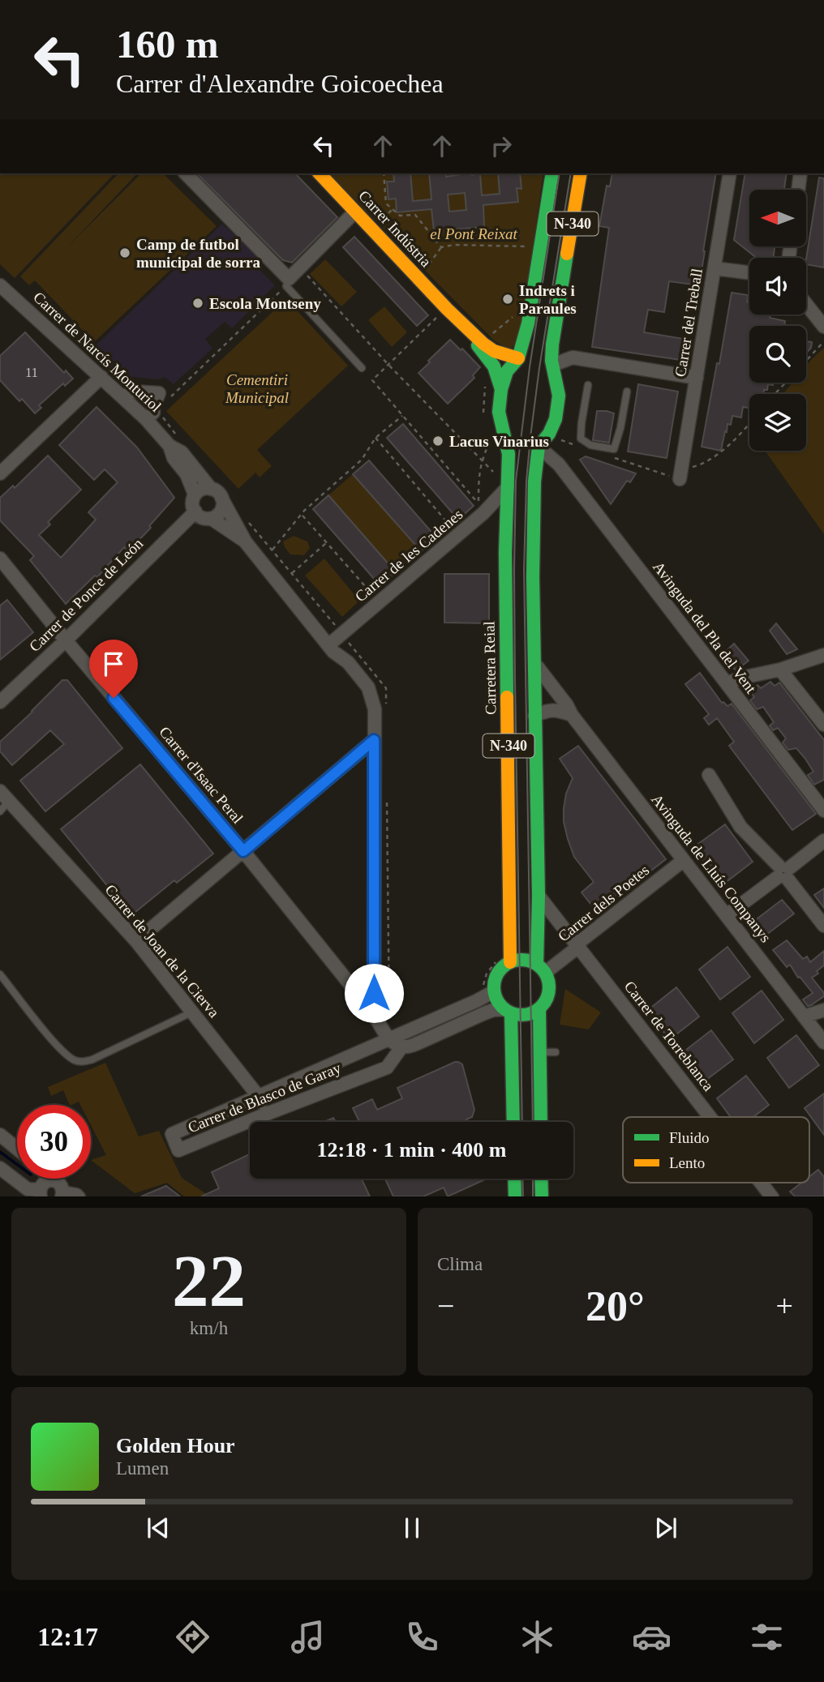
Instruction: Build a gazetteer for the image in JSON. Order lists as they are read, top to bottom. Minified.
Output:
{"streets":{"main road":["N-340","Carrer Indústria","Carretera Reial"],"street":["Carrer del Treball","Carrer de Narcís Monturiol","Carrer de les Cadenes","Carrer de Ponce de León","Avinguda del Pla del Vent","Carrer d'Isaac Peral","Avinguda de Lluís Companys","Carrer dels Poetes","Carrer de Joan de la Cierva","Carrer de Torreblanca","Carrer de Blasco de Garay"]},"crossings":[["N-340","Avinguda del Pla del Vent"],["N-340","Carretera Reial"],["N-340","Avinguda de Lluís Companys"],["N-340","Carrer dels Poetes"],["N-340","Carrer de Torreblanca"],["N-340","Carrer de Blasco de Garay"],["Carrer de Narcís Monturiol","Carrer de Ponce de León"],["Carrer de les Cadenes","Carretera Reial"],["Carrer de Ponce de León","Carrer d'Isaac Peral"],["Avinguda del Pla del Vent","Carretera Reial"],["Carretera Reial","Carrer dels Poetes"],["Carretera Reial","Carrer de Blasco de Garay"],["Avinguda de Lluís Companys","Carrer dels Poetes"],["Carrer dels Poetes","Carrer de Torreblanca"],["Carrer dels Poetes","Carrer de Blasco de Garay"],["Carrer de Joan de la Cierva","Carrer de Blasco de Garay"]],"parks":["el Pont Reixat","Cementiri Municipal"],"places":["Camp de futbol municipal de sorra","Indrets i Paraules","Escola Montseny","Lacus Vinarius"],"house_numbers":["11"],"legend":["Fluido","Lento"],"north":"left","page":{"turn":["160 m","Carrer d'Alexandre Goicoechea"],"limit":"30","trip":"12:18 · 1 min · 400 m","tile":[["22","km/h"],"Clima"],"heat":["−","20°","+"],"song":["Golden Hour","Lumen"],"tabs":"12:17"}}
